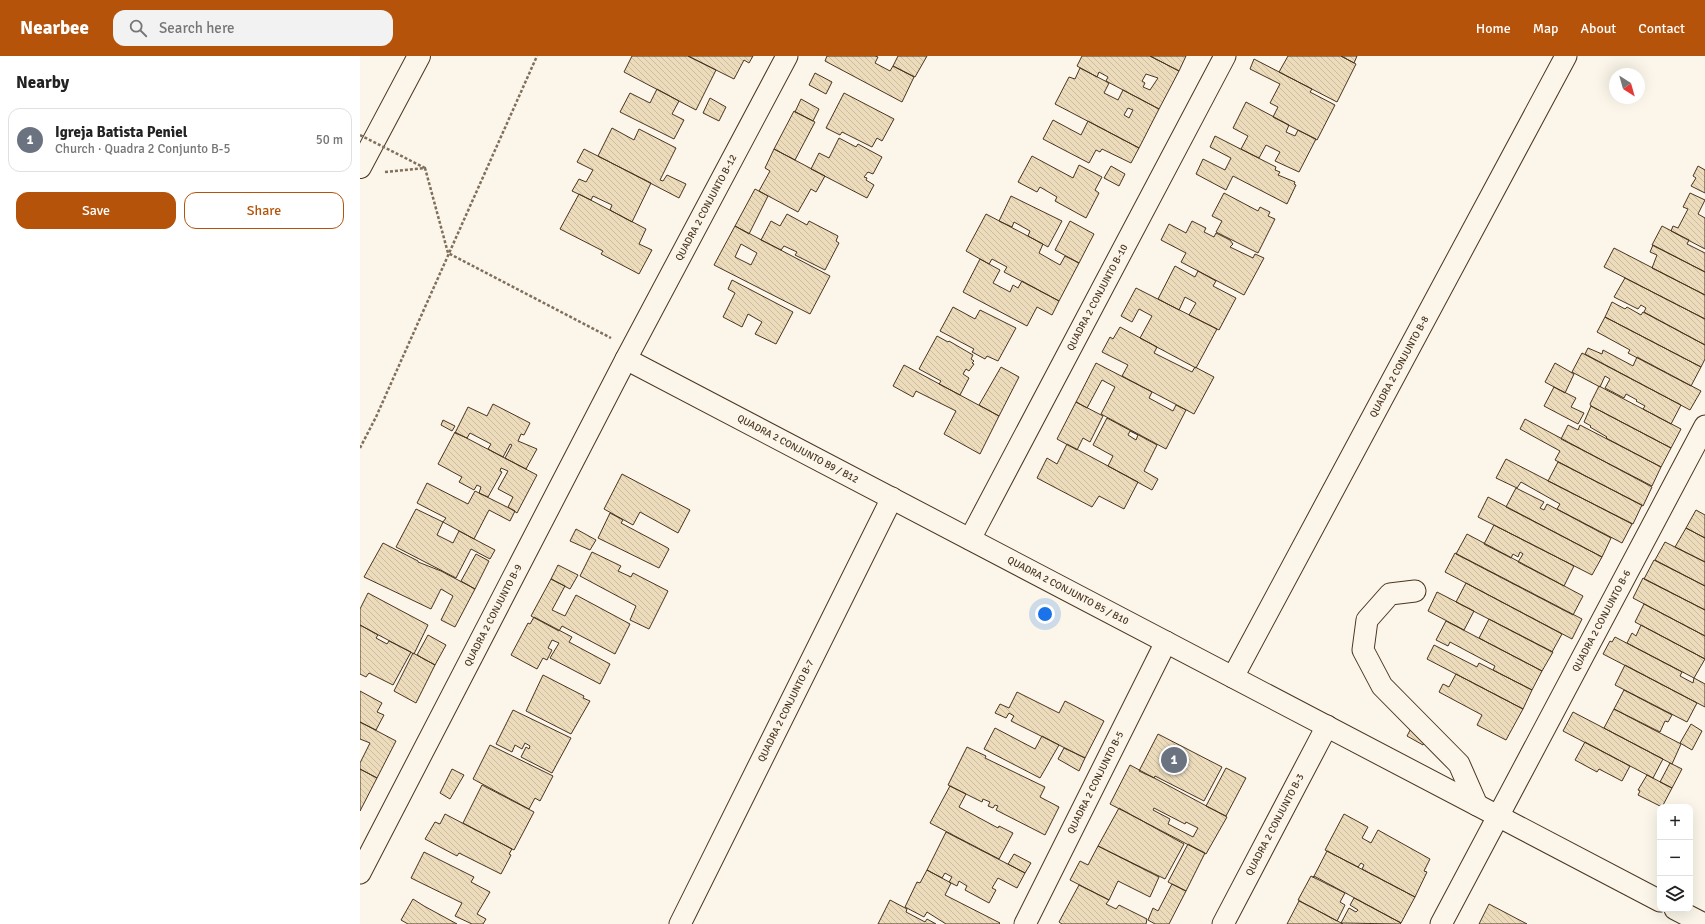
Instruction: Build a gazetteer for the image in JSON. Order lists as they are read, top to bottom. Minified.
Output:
{"streets":{"street":["QUADRA 2 CONJUNTO B-12","QUADRA 2 CONJUNTO B-10","QUADRA 2 CONJUNTO B-8","QUADRA 2 CONJUNTO B9 / B12","QUADRA 2 CONJUNTO B5 / B10","QUADRA 2 CONJUNTO B-9","QUADRA 2 CONJUNTO B-6","QUADRA 2 CONJUNTO B-7","QUADRA 2 CONJUNTO B-5","QUADRA 2 CONJUNTO B-3"]},"crossings":[["QUADRA 2 CONJUNTO B-12","QUADRA 2 CONJUNTO B9 / B12"],["QUADRA 2 CONJUNTO B-12","QUADRA 2 CONJUNTO B-9"],["QUADRA 2 CONJUNTO B-10","QUADRA 2 CONJUNTO B9 / B12"],["QUADRA 2 CONJUNTO B-10","QUADRA 2 CONJUNTO B5 / B10"],["QUADRA 2 CONJUNTO B-8","QUADRA 2 CONJUNTO B5 / B10"],["QUADRA 2 CONJUNTO B9 / B12","QUADRA 2 CONJUNTO B5 / B10"],["QUADRA 2 CONJUNTO B9 / B12","QUADRA 2 CONJUNTO B-9"],["QUADRA 2 CONJUNTO B9 / B12","QUADRA 2 CONJUNTO B-7"],["QUADRA 2 CONJUNTO B5 / B10","QUADRA 2 CONJUNTO B-6"],["QUADRA 2 CONJUNTO B5 / B10","QUADRA 2 CONJUNTO B-5"],["QUADRA 2 CONJUNTO B5 / B10","QUADRA 2 CONJUNTO B-3"]],"north":"bottom right","page":{"header":"Nearbee","search":"Search here","nav":["Home","Map","About","Contact"],"heading":"Nearby","list":[{"mark":"1","name":"Igreja Batista Peniel","note":"Church · Quadra 2 Conjunto B-5","value":"50 m"}],"buttons":["Save","Share"],"pins":"1","map_buttons":["+","−"]}}
